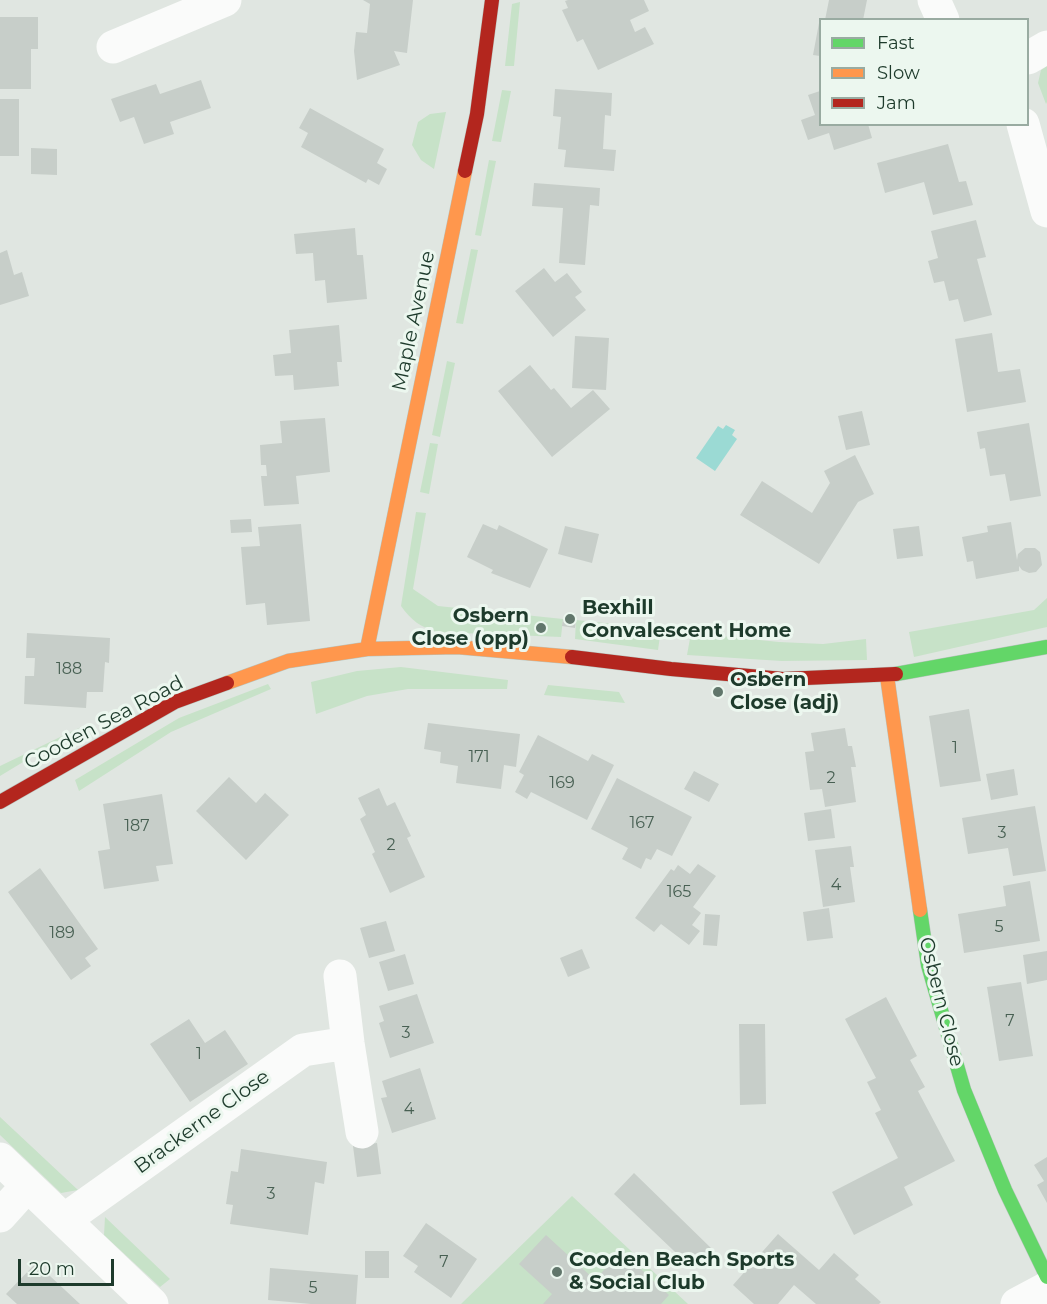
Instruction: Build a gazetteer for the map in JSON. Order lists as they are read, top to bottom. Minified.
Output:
{"streets":{"street":["Maple Avenue","Cooden Sea Road","Osbern Close","Brackerne Close"]},"crossings":[["Maple Avenue","Cooden Sea Road"],["Cooden Sea Road","Osbern Close"]],"places":["Bexhill Convalescent Home","Osbern Close (opp)","Osbern Close (adj)","Cooden Beach Sports & Social Club"],"house_numbers":["188","1","171","2","169","167","187","3","2","4","165","5","189","7","3","1","4","3","7","5"],"legend":["Fast","Slow","Jam"],"scale_bar":"20 m"}
